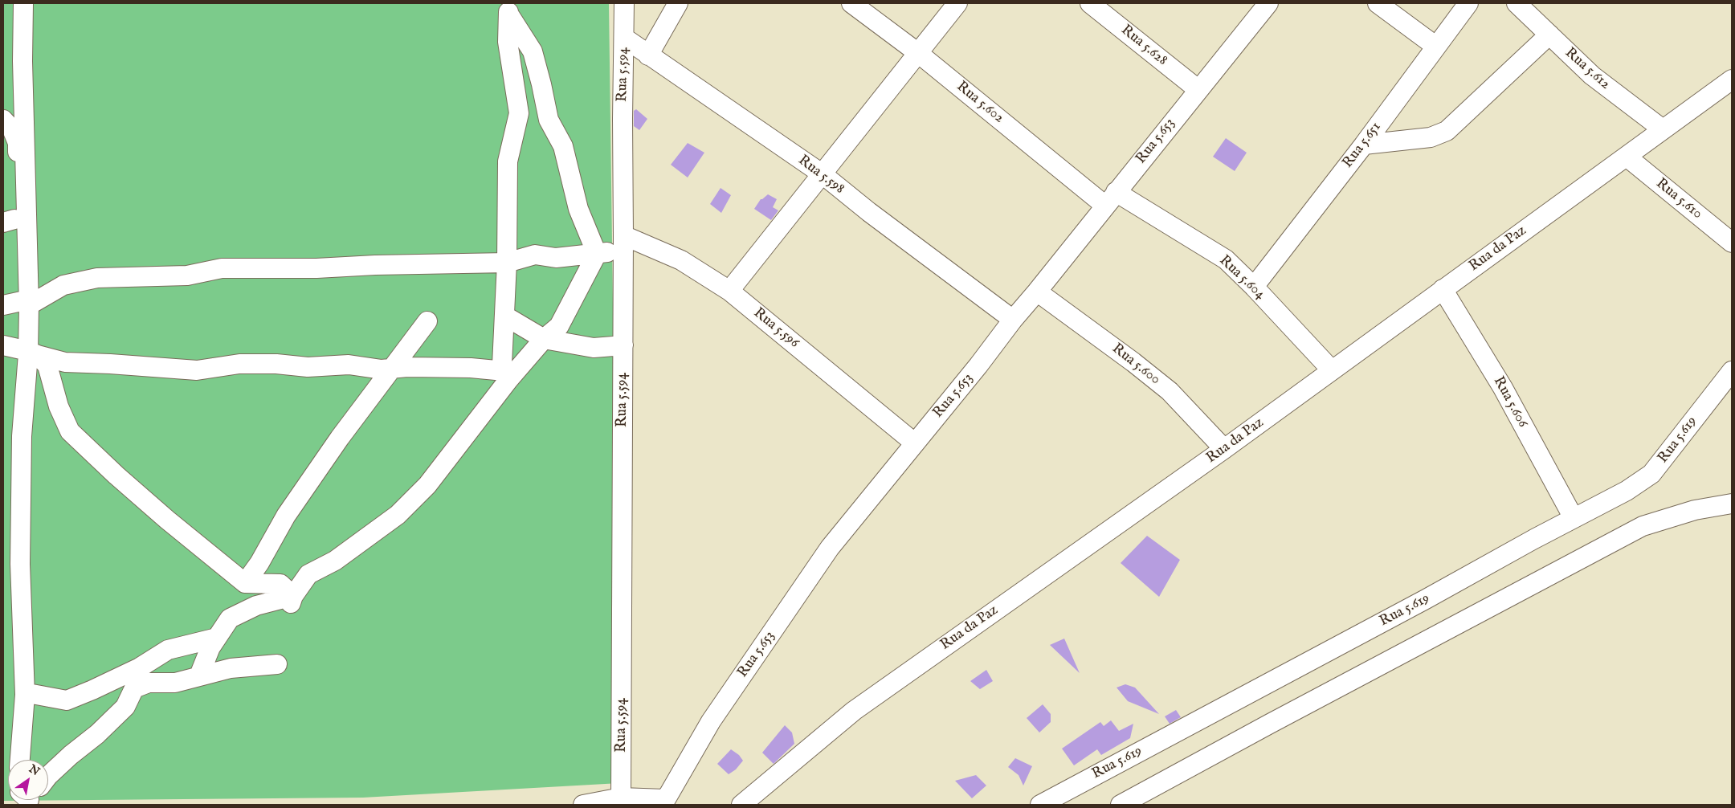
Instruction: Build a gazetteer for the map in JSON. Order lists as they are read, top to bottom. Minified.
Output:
{"streets":{"street":["Rua 5.628","Rua 5.612","Rua 5.594","Rua 5.602","Rua 5.653","Rua 5.651","Rua 5.598","Rua 5.610","Rua da Paz","Rua 5.604","Rua 5.596","Rua 5.600","Rua 5.606","Rua 5.619"]},"crossings":[["Rua 5.628","Rua 5.653"],["Rua 5.612","Rua da Paz"],["Rua 5.594","Rua 5.598"],["Rua 5.594","Rua 5.596"],["Rua 5.602","Rua 5.653"],["Rua 5.602","Rua 5.604"],["Rua 5.653","Rua 5.598"],["Rua 5.653","Rua 5.604"],["Rua 5.653","Rua 5.596"],["Rua 5.653","Rua 5.600"],["Rua 5.651","Rua 5.604"],["Rua 5.610","Rua da Paz"],["Rua da Paz","Rua 5.604"],["Rua da Paz","Rua 5.600"],["Rua da Paz","Rua 5.606"],["Rua 5.606","Rua 5.619"]],"north":"top right"}
